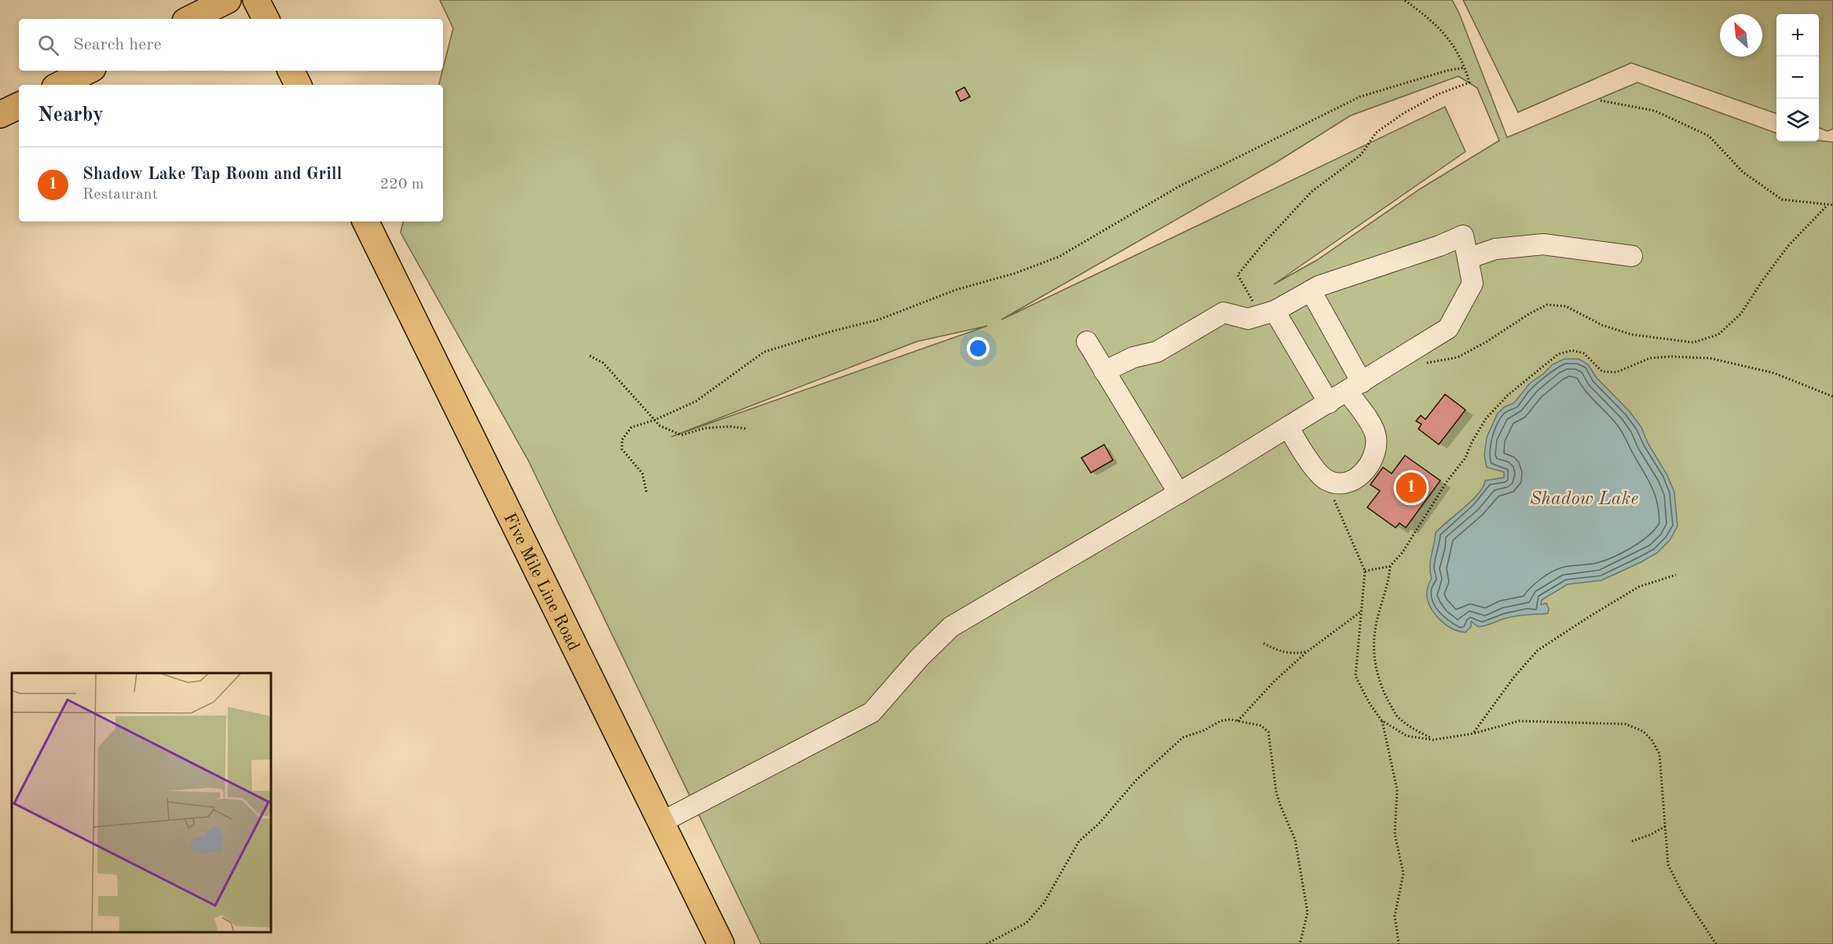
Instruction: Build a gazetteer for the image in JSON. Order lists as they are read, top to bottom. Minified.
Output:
{"streets":{"main road":["Five Mile Line Road"]},"water":["Shadow Lake"],"north":"top left","page":{"map_buttons":["+","−"],"search":"Search here","heading":"Nearby","list":[{"mark":"1","name":"Shadow Lake Tap Room and Grill","note":"Restaurant","value":"220 m"}],"pins":"1"}}
